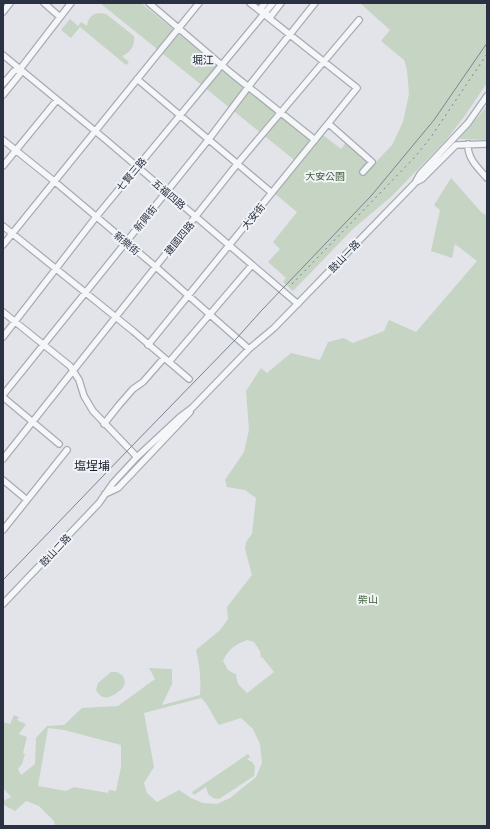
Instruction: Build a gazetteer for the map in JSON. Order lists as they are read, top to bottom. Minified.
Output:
{"streets":{"street":["七賢三路","五福四路","大安街","新興街","建國四路","新樂街","鼓山一路","鼓山二路"]},"crossings":[["七賢三路","五福四路"],["七賢三路","新樂街"],["五福四路","大安街"],["五福四路","新興街"],["五福四路","建國四路"],["五福四路","鼓山一路"],["大安街","建國四路"],["大安街","新樂街"],["新興街","新樂街"],["建國四路","新樂街"],["新樂街","鼓山一路"],["鼓山一路","鼓山二路"]],"districts":["堀江","塩埕埔"],"parks":["大安公園","柴山"]}
